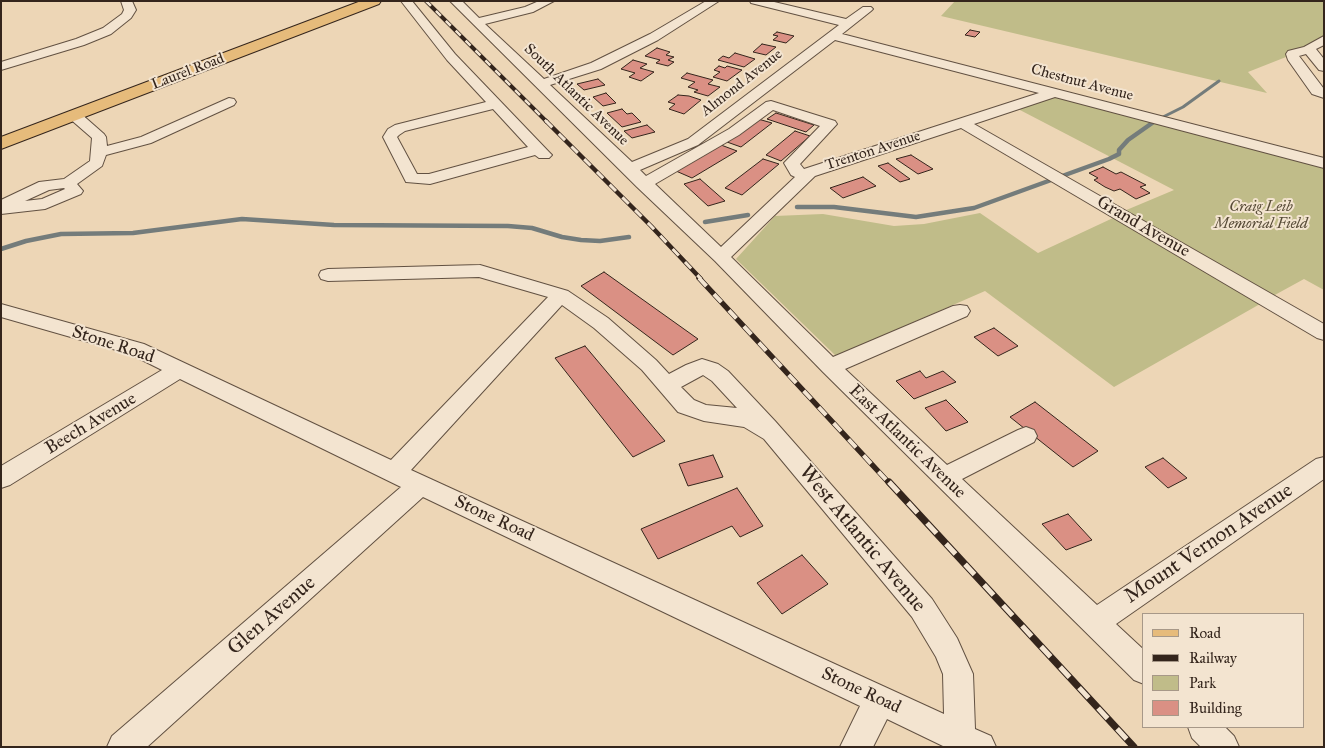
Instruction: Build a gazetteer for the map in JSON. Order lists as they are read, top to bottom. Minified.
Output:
{"streets":{"main road":["Laurel Road"],"street":["Almond Avenue","Chestnut Avenue","South Atlantic Avenue","Trenton Avenue","Grand Avenue","Stone Road","Beech Avenue","East Atlantic Avenue","West Atlantic Avenue","Mount Vernon Avenue","Glen Avenue"]},"crossings":[["Almond Avenue","Chestnut Avenue"],["Almond Avenue","South Atlantic Avenue"],["Chestnut Avenue","Trenton Avenue"],["South Atlantic Avenue","East Atlantic Avenue"],["Trenton Avenue","Grand Avenue"],["Trenton Avenue","East Atlantic Avenue"],["Stone Road","Beech Avenue"],["Stone Road","West Atlantic Avenue"],["Stone Road","Glen Avenue"],["East Atlantic Avenue","Mount Vernon Avenue"]],"parks":["Craig Leib Memorial Field"],"legend":["Road","Railway","Park","Building"]}
